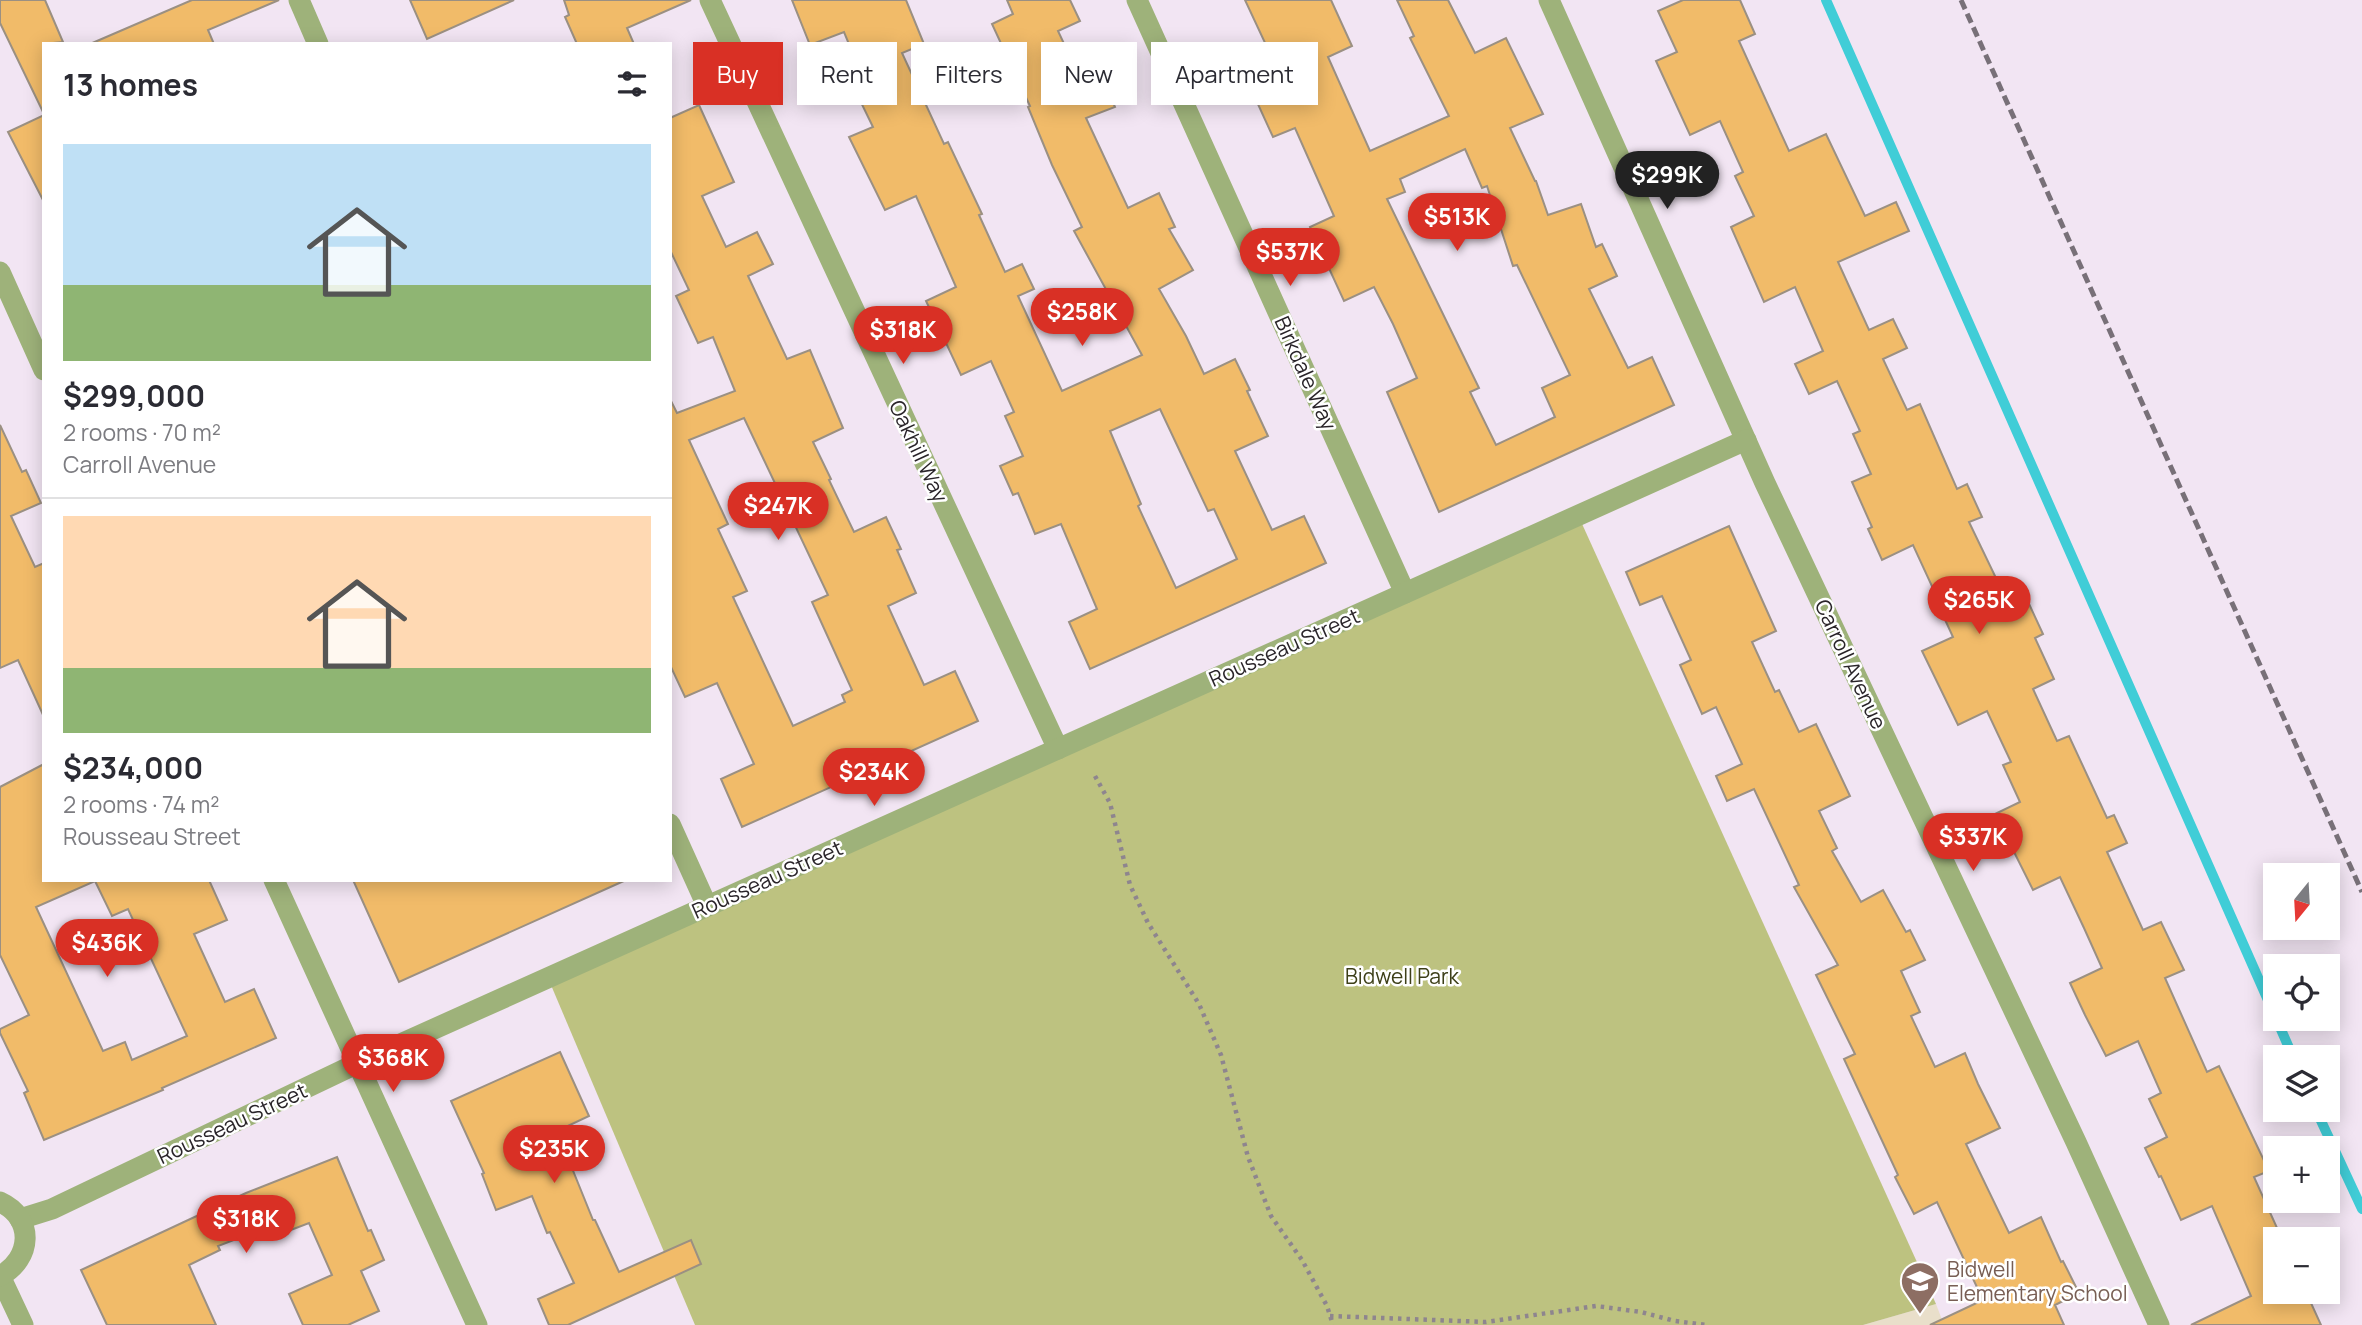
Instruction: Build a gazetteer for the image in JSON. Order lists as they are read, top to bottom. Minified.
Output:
{"streets":{"street":["Birkdale Way","Oakhill Way","Rousseau Street","Carroll Avenue"]},"crossings":[["Birkdale Way","Rousseau Street"],["Oakhill Way","Rousseau Street"],["Rousseau Street","Carroll Avenue"]],"parks":["Bidwell Park"],"places":{"school or university":["Bidwell Elementary School"]},"north":"bottom","page":{"chip":["Buy","Rent","Filters","New","Apartment"],"heading":"13 homes","list":[{"name":"$299,000","note":"2 rooms · 70 m² · Carroll Avenue"},{"name":"$234,000","note":"2 rooms · 74 m² · Rousseau Street"}],"price":["$299K","$513K","$537K","$258K","$318K","$247K","$265K","$234K","$337K","$436K","$368K","$235K","$318K"],"map_buttons":["+","−"]}}
